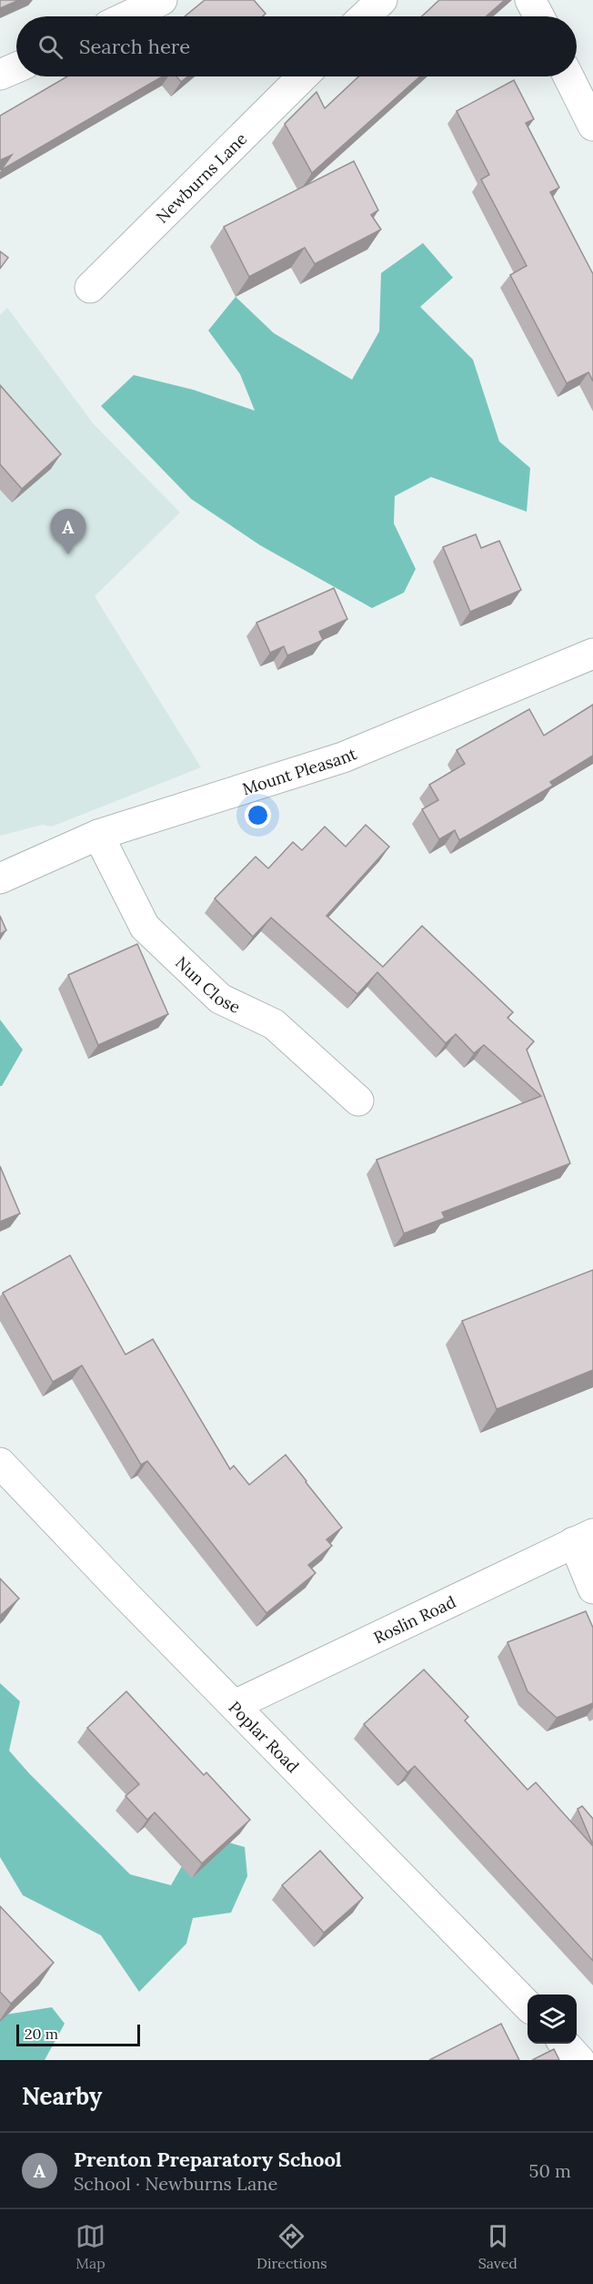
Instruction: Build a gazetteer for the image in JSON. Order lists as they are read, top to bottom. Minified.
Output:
{"streets":{"street":["Newburns Lane","Mount Pleasant","Nun Close","Roslin Road","Poplar Road"]},"crossings":[["Mount Pleasant","Nun Close"],["Roslin Road","Poplar Road"]],"scale_bar":"20 m","page":{"search":"Search here","pins":"A","scale":"20 m","heading":"Nearby","list":[{"mark":"A","name":"Prenton Preparatory School","note":"School · Newburns Lane","value":"50 m"}],"nav":["Map","Directions","Saved"]}}
